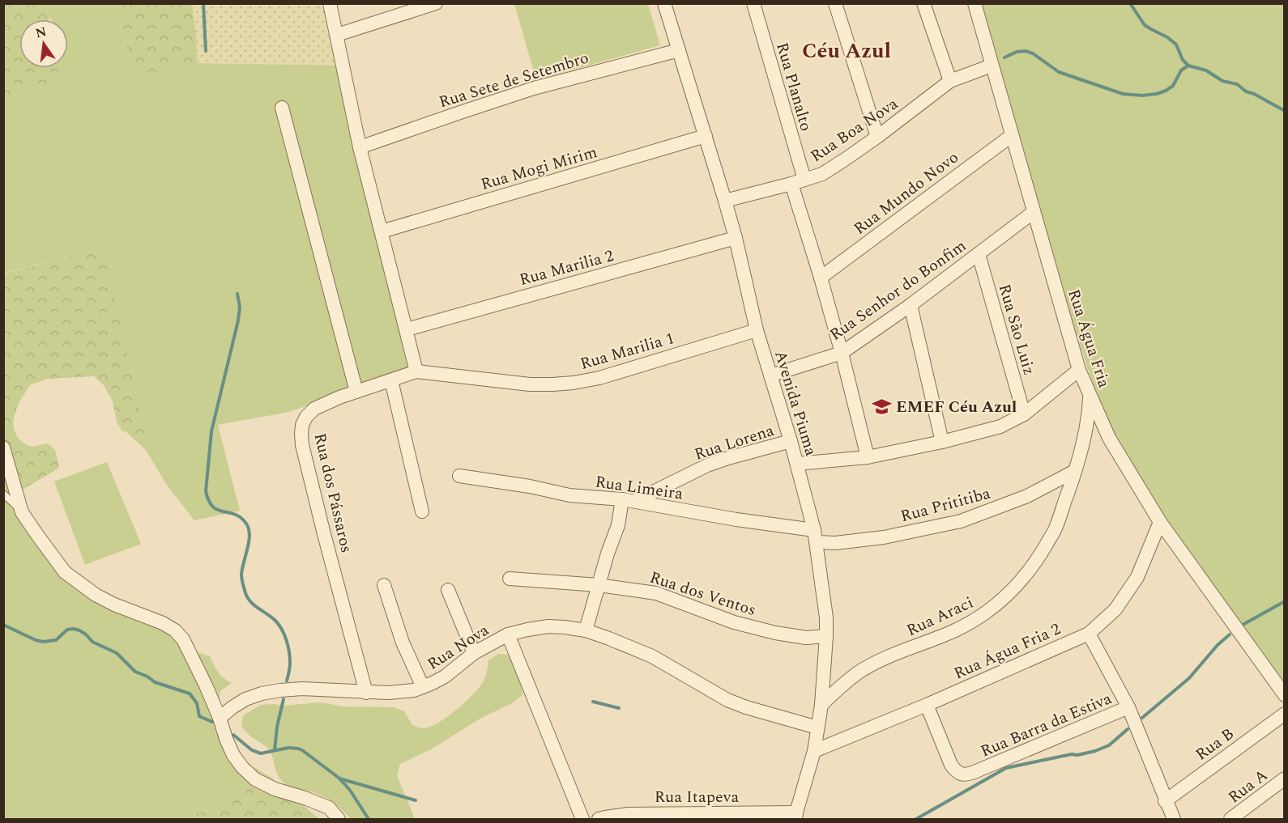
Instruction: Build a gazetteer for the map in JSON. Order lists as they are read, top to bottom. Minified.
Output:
{"streets":{"street":["Rua Sete de Setembro","Rua Planalto","Rua Boa Nova","Rua Mogi Mirim","Rua Mundo Novo","Rua Marilia 2","Rua Senhor do Bonfim","Rua São Luiz","Rua Água Fria","Rua Marilia 1","Avenida Piuma","Rua Lorena","Rua Limeira","Rua dos Pássaros","Rua Prititiba","Rua dos Ventos","Rua Araci","Rua Nova","Rua Água Fria 2","Rua Barra da Estiva","Rua B","Rua A","Rua Itapeva"]},"crossings":[["Rua Sete de Setembro","Avenida Piuma"],["Rua Planalto","Rua Boa Nova"],["Rua Planalto","Rua Mundo Novo"],["Rua Planalto","Rua Senhor do Bonfim"],["Rua Boa Nova","Rua Água Fria"],["Rua Boa Nova","Avenida Piuma"],["Rua Mogi Mirim","Avenida Piuma"],["Rua Mundo Novo","Rua Água Fria"],["Rua Marilia 2","Avenida Piuma"],["Rua Senhor do Bonfim","Rua São Luiz"],["Rua Senhor do Bonfim","Rua Água Fria"],["Rua Senhor do Bonfim","Avenida Piuma"],["Rua Água Fria","Rua Araci"],["Rua Água Fria","Rua Água Fria 2"],["Rua Marilia 1","Avenida Piuma"],["Rua Marilia 1","Rua dos Pássaros"],["Avenida Piuma","Rua Lorena"],["Avenida Piuma","Rua Limeira"],["Avenida Piuma","Rua Prititiba"],["Avenida Piuma","Rua dos Ventos"],["Avenida Piuma","Rua Araci"],["Avenida Piuma","Rua Nova"],["Avenida Piuma","Rua Água Fria 2"],["Avenida Piuma","Rua Itapeva"],["Rua Lorena","Rua Limeira"],["Rua Limeira","Rua Prititiba"],["Rua dos Pássaros","Rua Nova"],["Rua Prititiba","Rua Araci"],["Rua Água Fria 2","Rua Barra da Estiva"]],"districts":["Céu Azul"],"places":{"school or university":["EMEF Céu Azul"]},"north":"top"}
